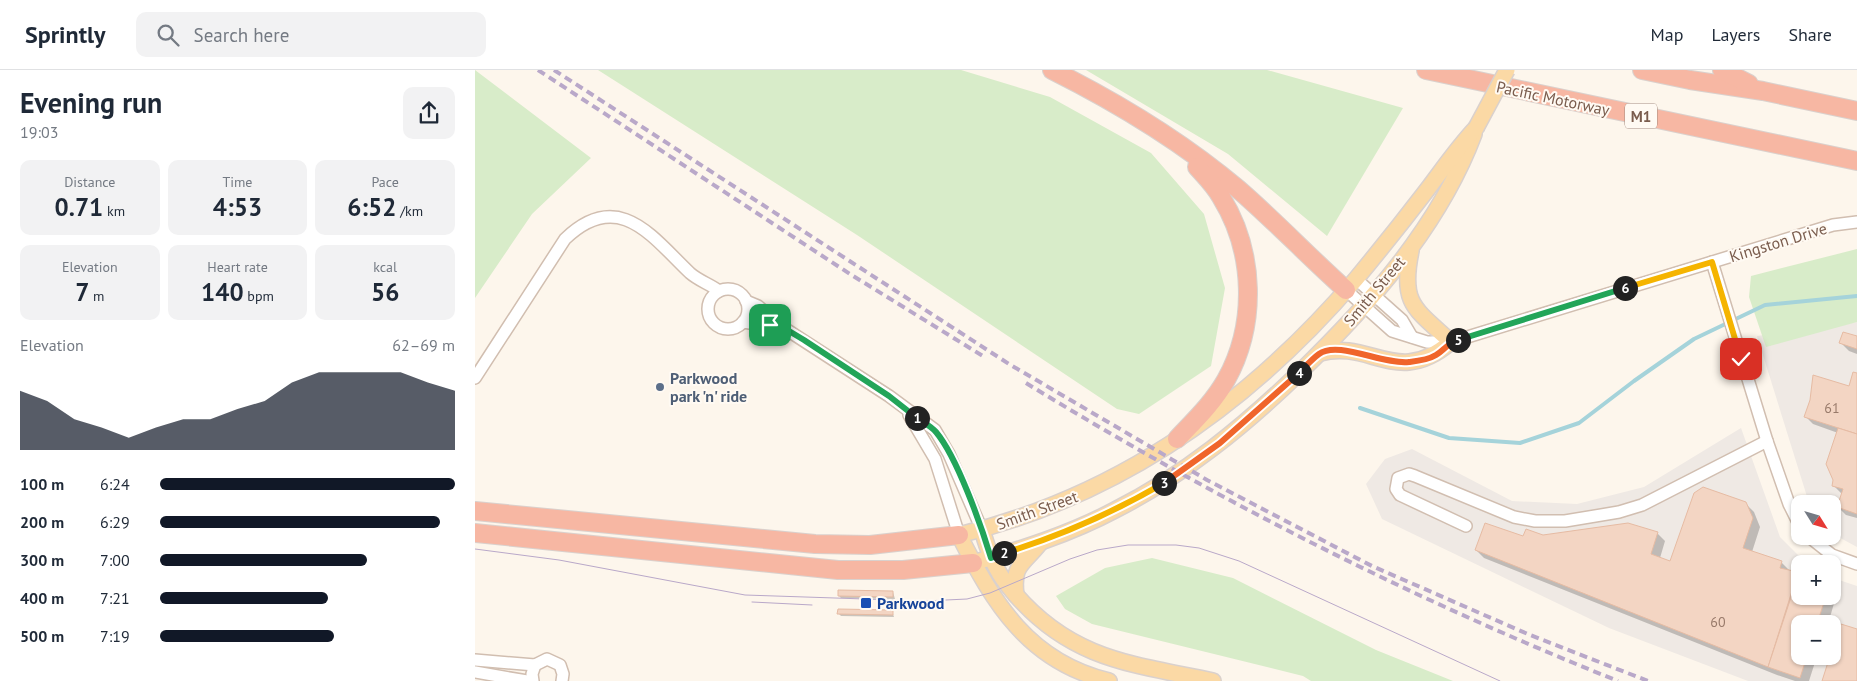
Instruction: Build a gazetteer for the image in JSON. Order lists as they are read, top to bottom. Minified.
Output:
{"streets":{"highway":["Pacific Motorway","M1"],"main road":["Smith Street"],"street":["Kingston Drive"]},"crossings":[["Kingston Drive","Smith Street"]],"places":{"other":["Parkwood park 'n' ride"],"transit":["Parkwood"]},"house_numbers":["61","60"],"north":"bottom right","page":{"header":"Sprintly","search":"Search here","nav":["Map","Layers","Share"],"heading":["Evening run","19:03"],"stats":[["Distance","0.71 km"],["Time","4:53"],["Pace","6:52 /km"],["Elevation","7 m"],["Heart rate","140 bpm"],["kcal","56"]],"pins":["6","5","4","1","3","2"],"chart":["Elevation","62–69 m"],"list":[{"name":"100 m","note":"6:24"},{"name":"200 m","note":"6:29"},{"name":"300 m","note":"7:00"},{"name":"400 m","note":"7:21"},{"name":"500 m","note":"7:19"}],"map_buttons":["+","−"]}}
